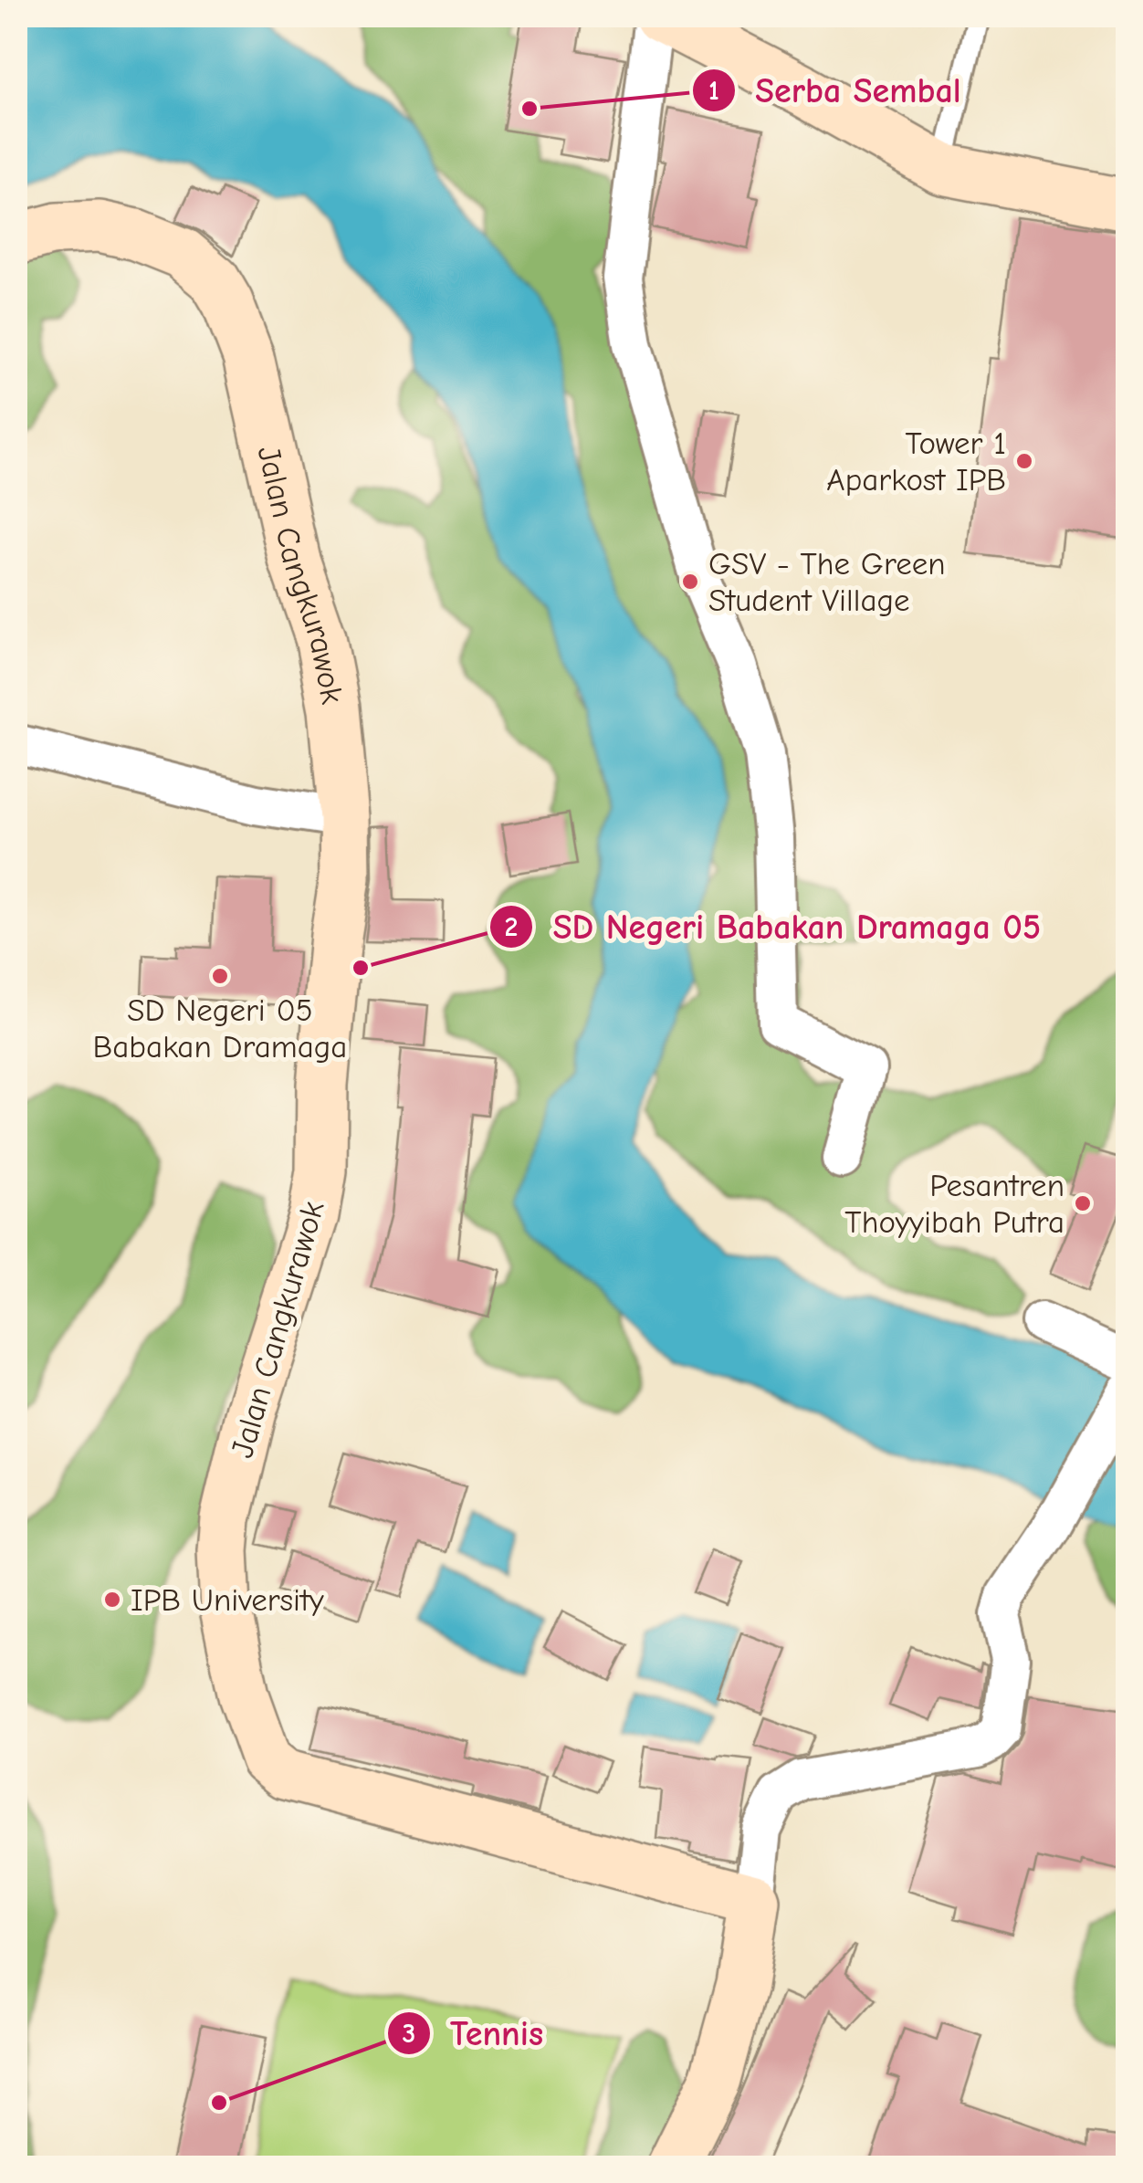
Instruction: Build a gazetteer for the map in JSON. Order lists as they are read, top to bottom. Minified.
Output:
{"streets":{"street":["Jalan Cangkurawok"]},"places":["Serba Sembal","Tower 1 Aparkost IPB","GSV - The Green Student Village","SD Negeri Babakan Dramaga 05","SD Negeri 05 Babakan Dramaga","Pesantren Thoyyibah Putra","IPB University","Tennis"]}
